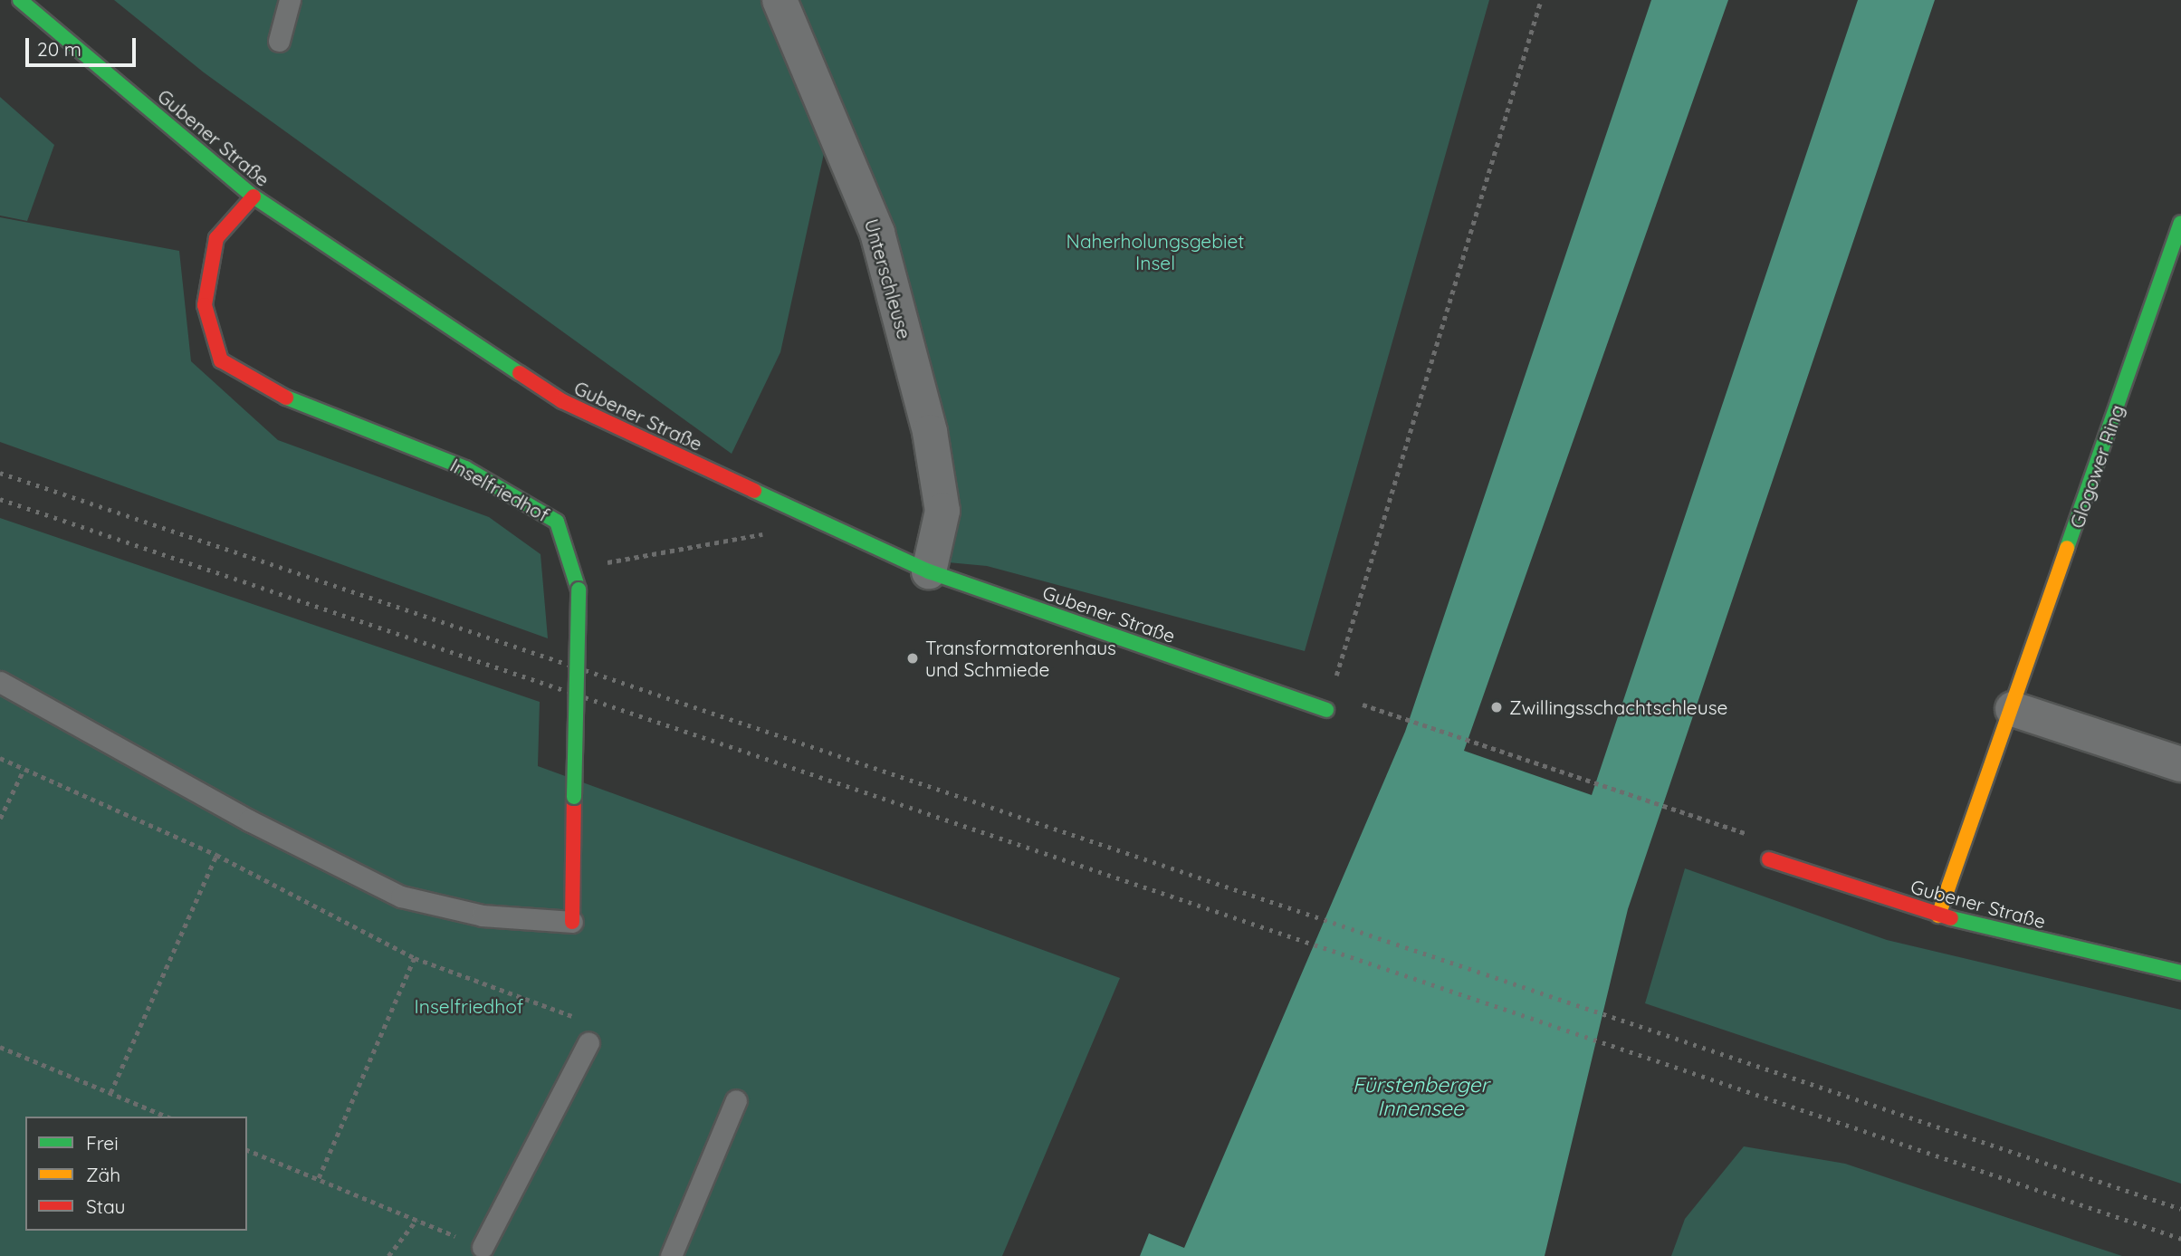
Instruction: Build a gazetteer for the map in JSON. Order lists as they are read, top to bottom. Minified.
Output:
{"streets":{"main road":["Gubener Straße","Glogower Ring","Inselfriedhof"],"street":["Unterschleuse"]},"crossings":[["Gubener Straße","Unterschleuse"],["Gubener Straße","Glogower Ring"],["Gubener Straße","Inselfriedhof"]],"water":["Fürstenberger Innensee"],"parks":["Naherholungsgebiet Insel","Inselfriedhof"],"places":["Transformatorenhaus und Schmiede","Zwillingsschachtschleuse"],"legend":["Frei","Zäh","Stau"],"scale_bar":"20 m"}
